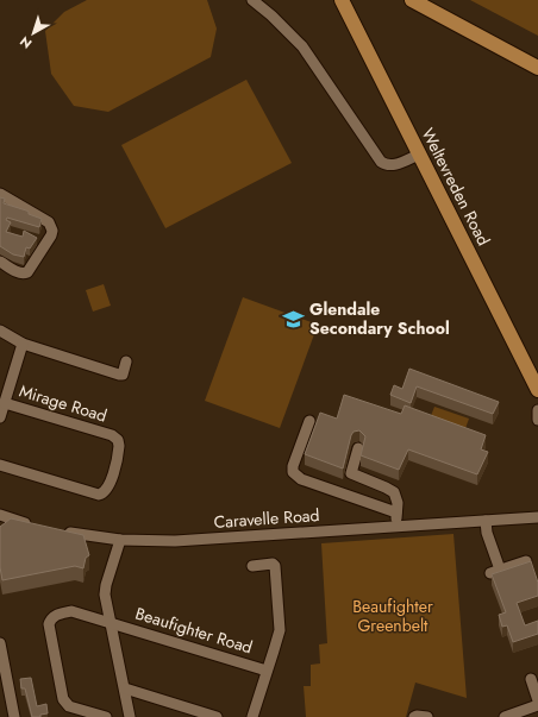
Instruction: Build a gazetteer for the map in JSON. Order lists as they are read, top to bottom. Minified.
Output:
{"streets":{"main road":["Weltevreden Road"],"street":["Mirage Road","Caravelle Road","Beaufighter Road"]},"parks":["Beaufighter Greenbelt"],"places":{"school or university":["Glendale Secondary School"]},"north":"bottom left"}
